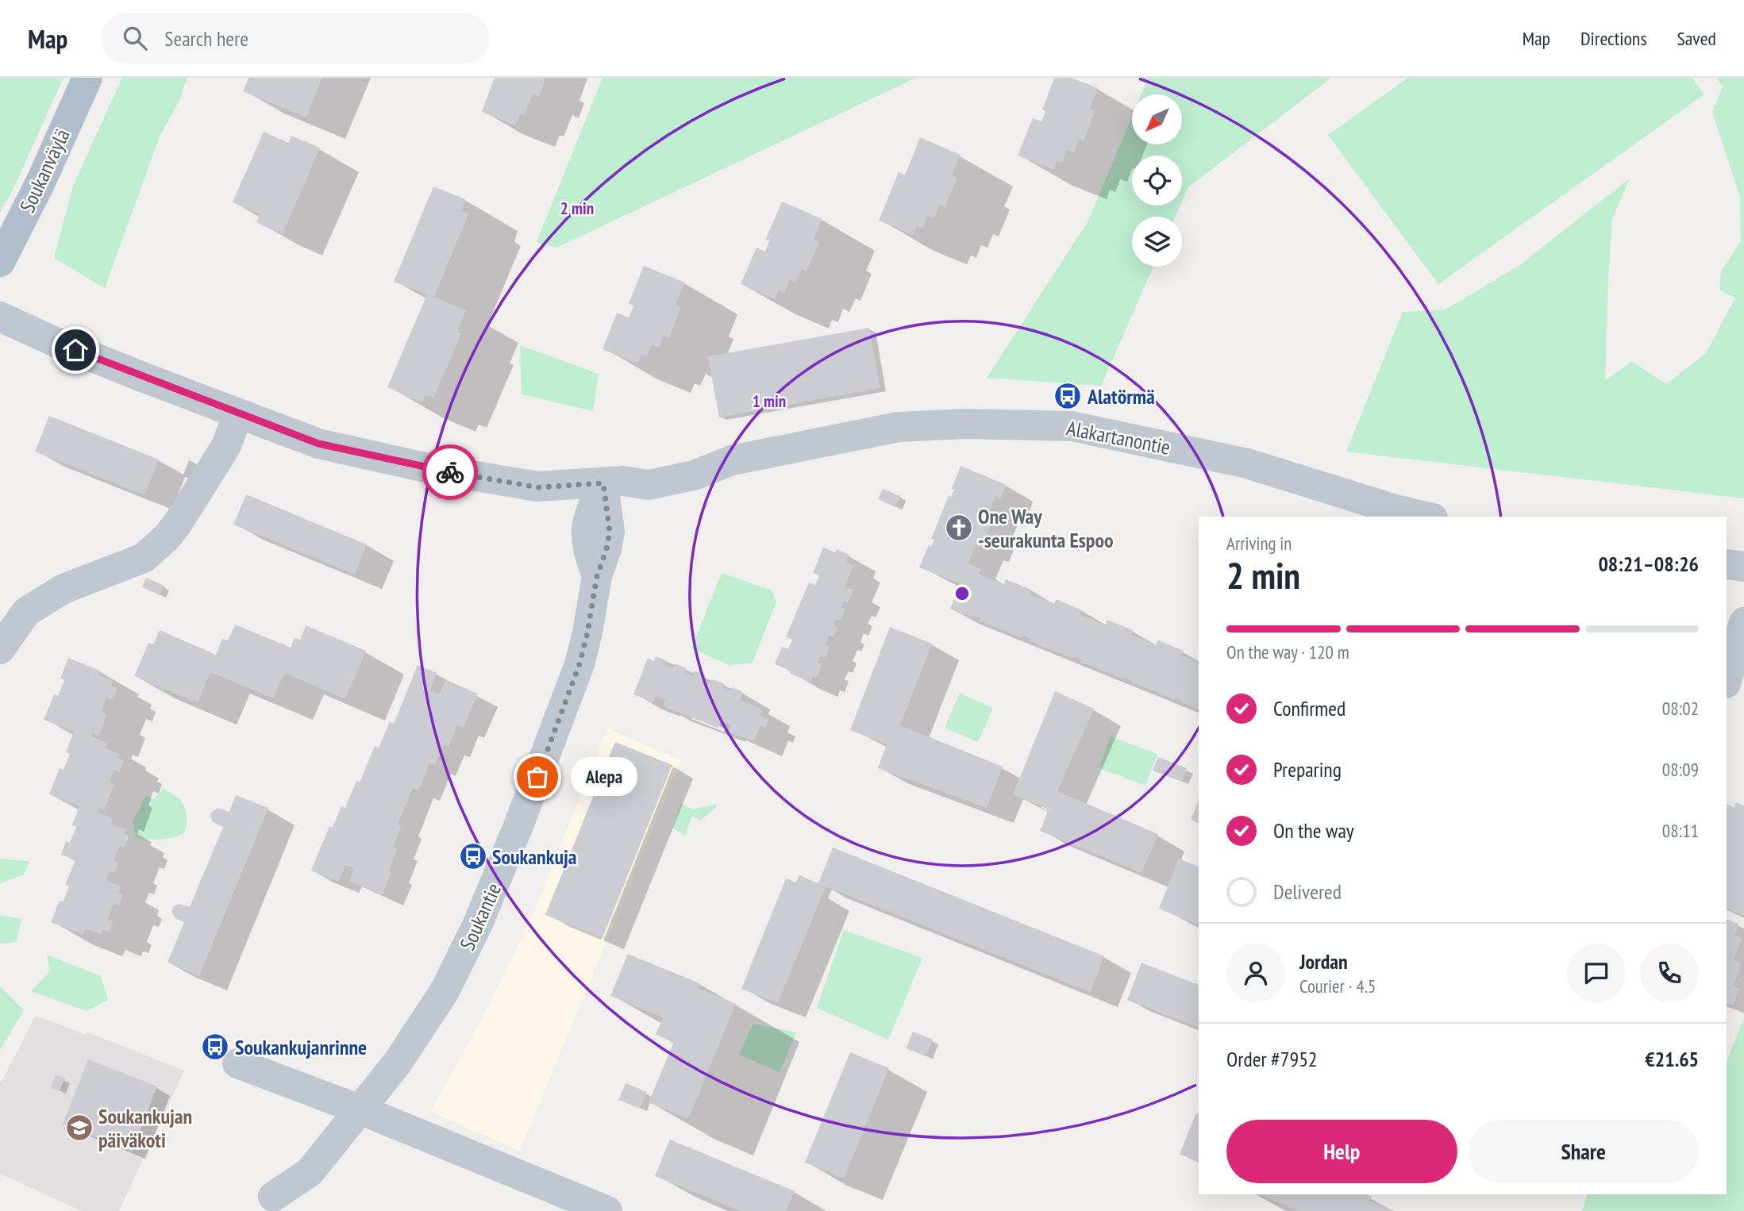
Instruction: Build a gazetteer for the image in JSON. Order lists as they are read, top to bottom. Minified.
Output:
{"streets":{"main road":["Soukanväylä"],"street":["Alakartanontie","Soukantie"]},"crossings":[["Alakartanontie","Soukantie"]],"places":{"bus stop":["Alatörmä","Soukankuja","Soukankujanrinne"],"church":["One Way -seurakunta Espoo"],"other":["Alepa"],"school or university":["Soukankujan päiväkoti"]},"north":"bottom left","page":{"header":"Map","search":"Search here","nav":["Map","Directions","Saved"],"heading":["2 min","Arriving in","08:21–08:26"],"panel":["Jordan","Courier · 4.5","Order #7952","€21.65"],"bar":"On the way · 120 m","list":[["Confirmed","08:02"],["Preparing","08:09"],["On the way","08:11"],"Delivered"],"bubble":"Alepa","buttons":["Help","Share"]},"rings":["2 min","1 min"]}
